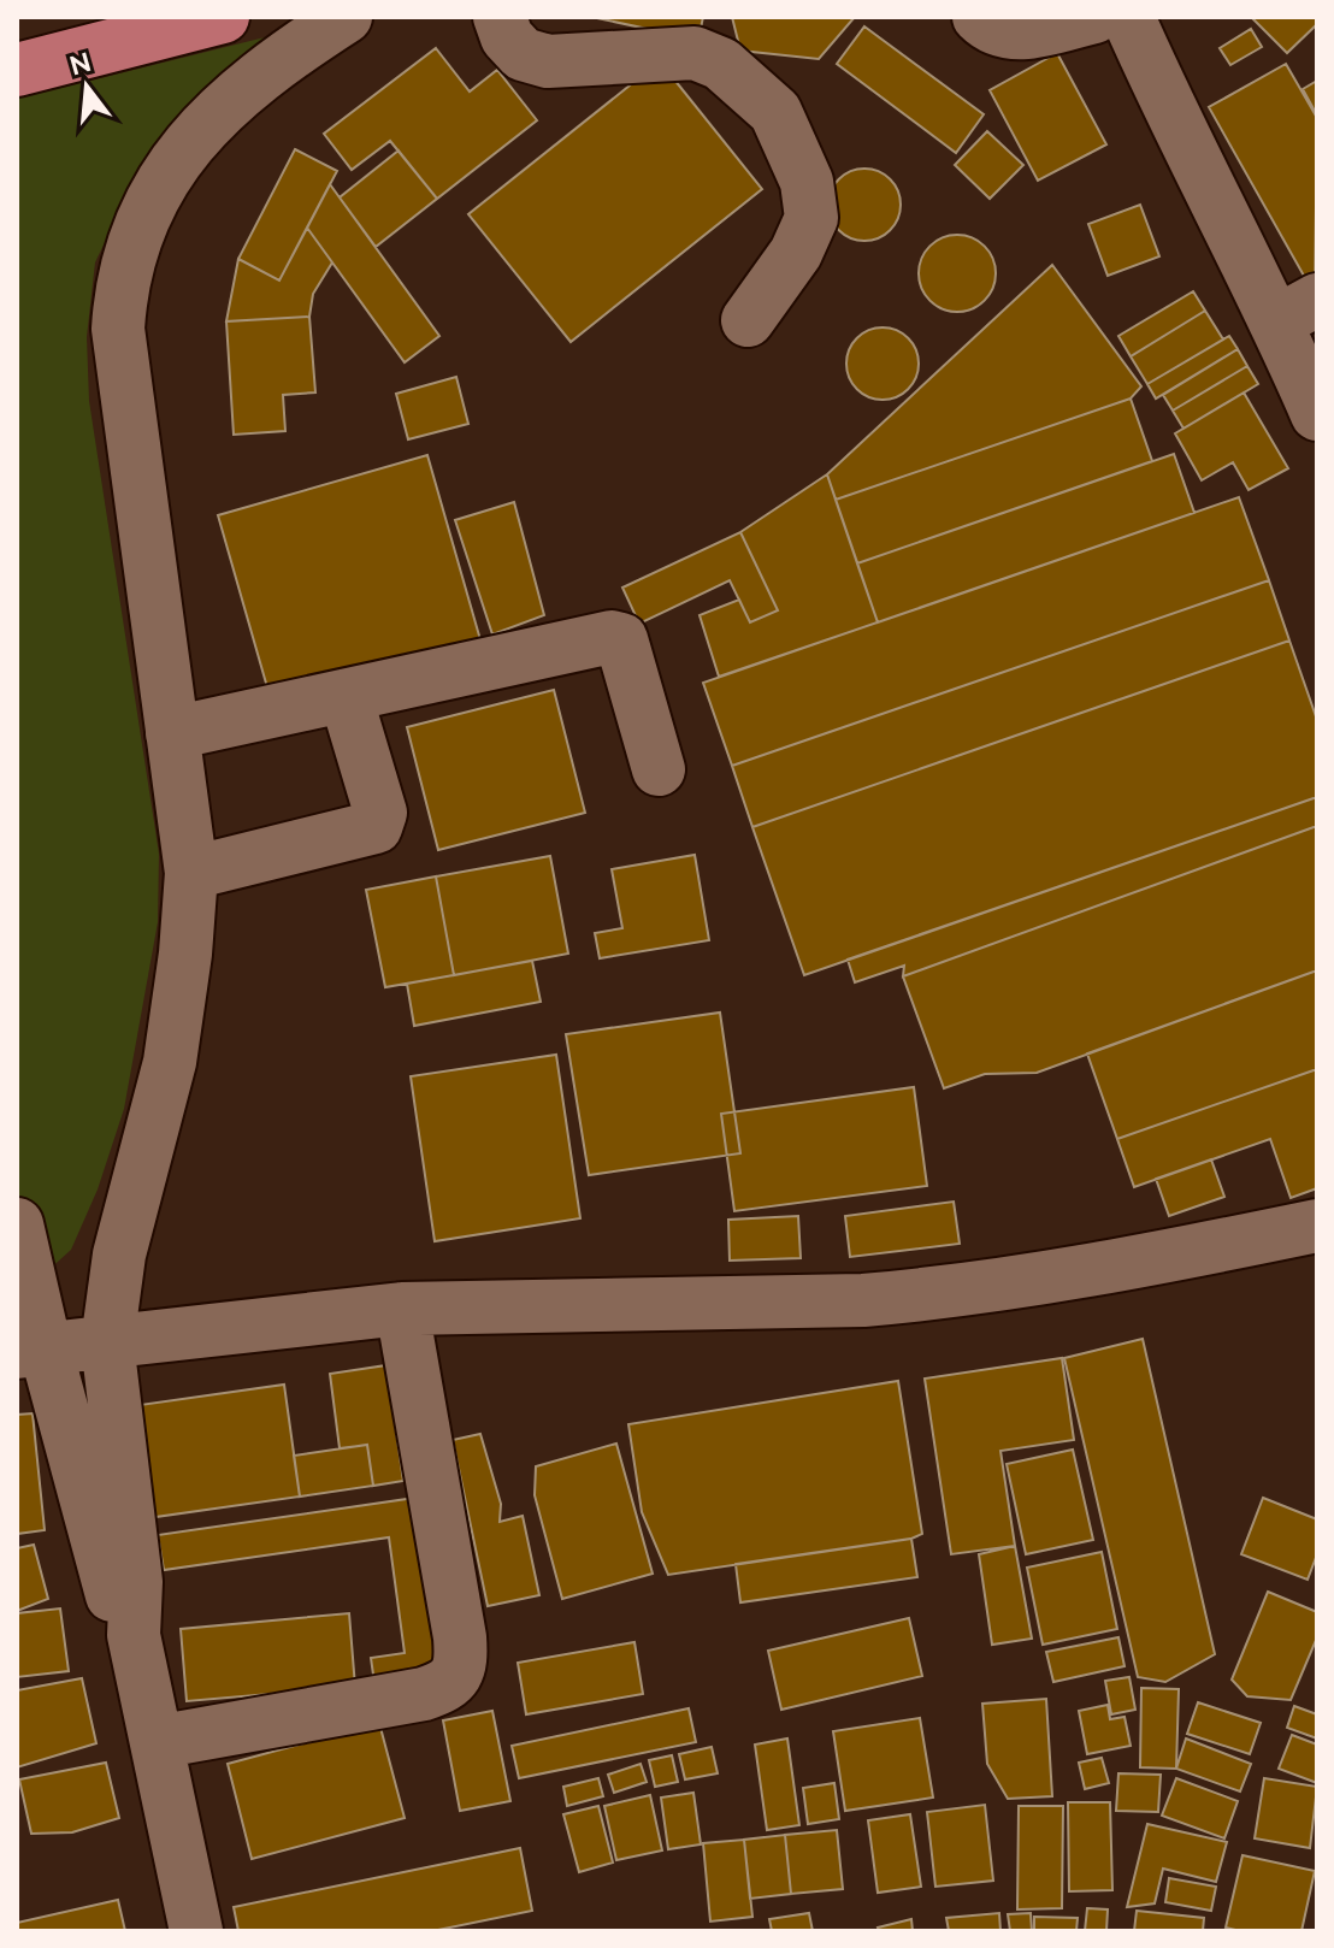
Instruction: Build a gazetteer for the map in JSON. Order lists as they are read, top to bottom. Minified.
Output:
{"north":"top"}
